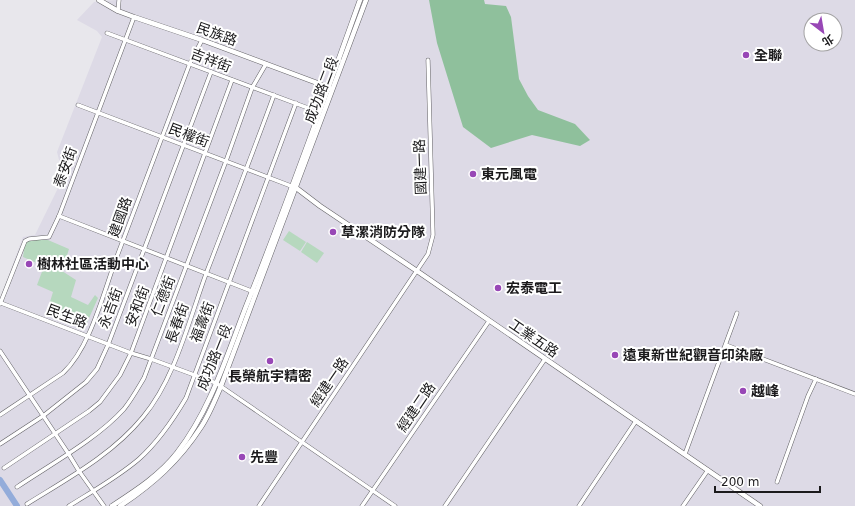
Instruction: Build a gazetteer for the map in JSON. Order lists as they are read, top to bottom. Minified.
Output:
{"streets":{"street":["民族路","吉祥街","成功路二段","民權街","泰安街","國建一路","建國路","仁德街","安和街","永吉街","民生路","福壽街","長春街","工業五路","成功路一段","經建一路","經建二路"]},"crossings":[["民族路","成功路二段"],["民族路","泰安街"],["民族路","建國路"],["民族路","仁德街"],["吉祥街","泰安街"],["吉祥街","建國路"],["吉祥街","仁德街"],["吉祥街","安和街"],["吉祥街","永吉街"],["吉祥街","福壽街"],["吉祥街","長春街"],["成功路二段","民權街"],["成功路二段","工業五路"],["成功路二段","成功路一段"],["民權街","泰安街"],["民權街","建國路"],["民權街","仁德街"],["民權街","安和街"],["民權街","永吉街"],["民權街","福壽街"],["民權街","長春街"],["民權街","工業五路"],["民權街","成功路一段"],["泰安街","民生路"],["國建一路","工業五路"],["國建一路","經建一路"],["建國路","民生路"],["仁德街","民生路"],["安和街","民生路"],["永吉街","民生路"],["民生路","福壽街"],["民生路","長春街"],["民生路","成功路一段"],["民生路","經建一路"],["民生路","經建二路"],["工業五路","成功路一段"],["工業五路","經建一路"],["工業五路","經建二路"]],"places":["全聯","東元風電","草漯消防分隊","樹林社區活動中心","宏泰電工","遠東新世紀觀音印染廠","長榮航宇精密","越峰","先豐"],"scale_bar":"200 m","north":"bottom right"}
